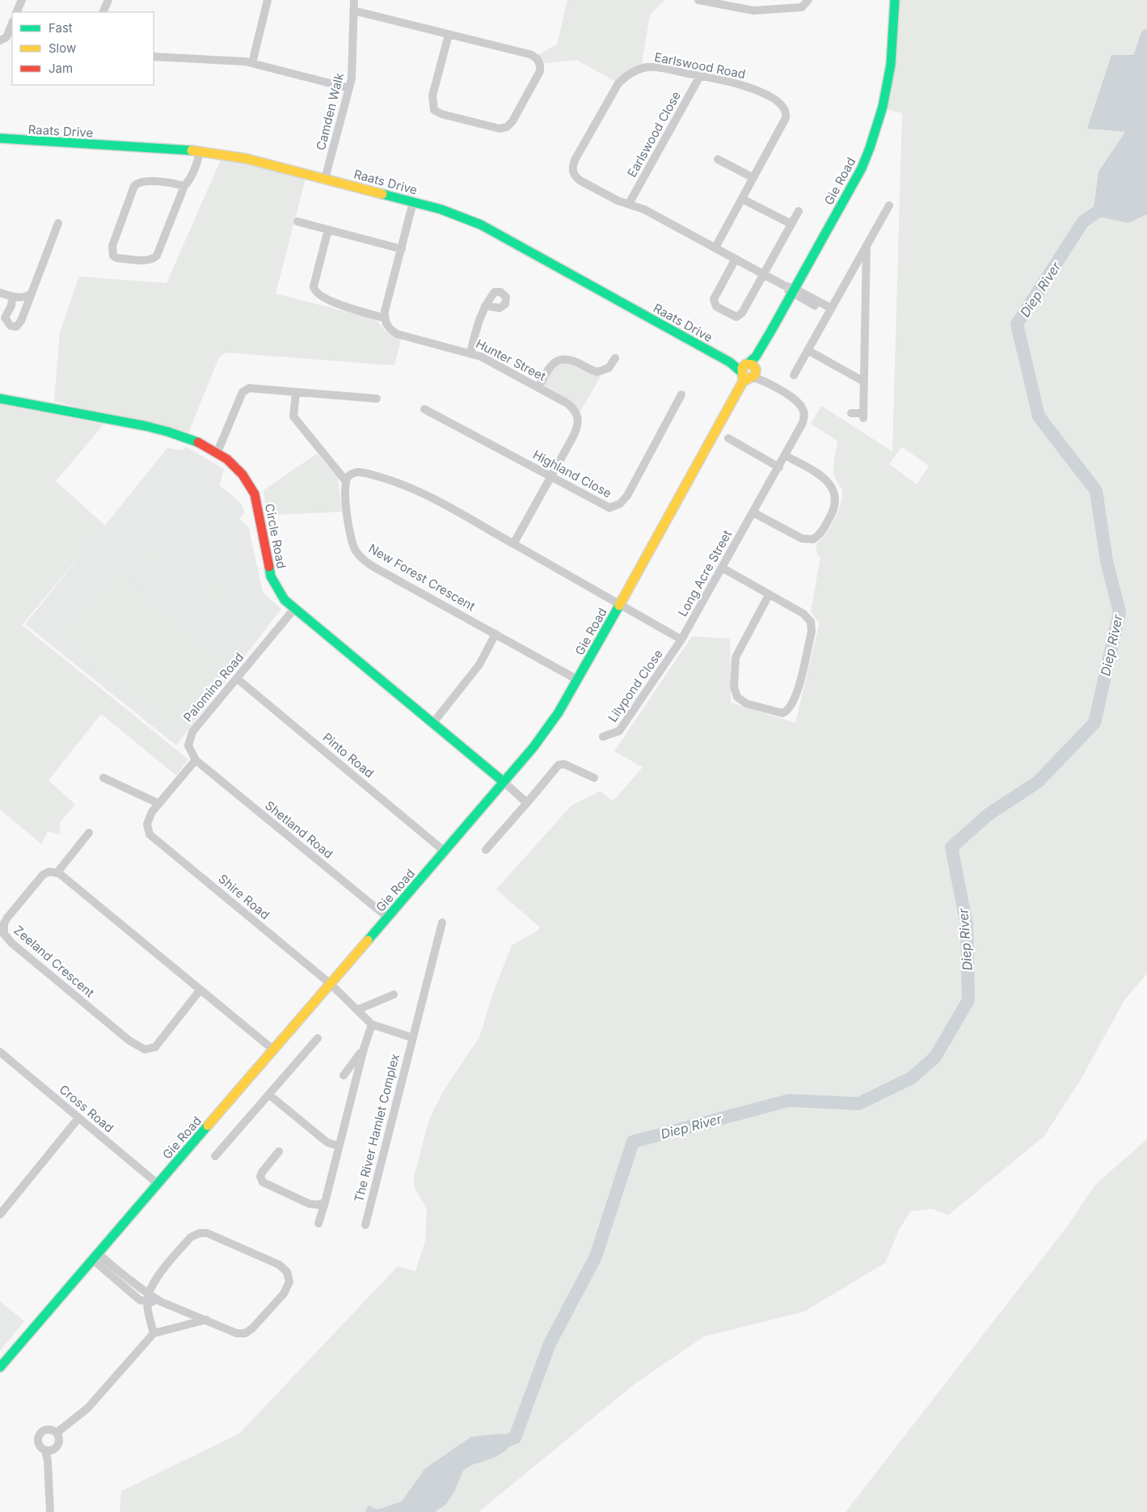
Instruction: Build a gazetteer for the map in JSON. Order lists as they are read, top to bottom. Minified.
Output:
{"streets":{"street":["Earlswood Road","Camden Walk","Raats Drive","Earlswood Close","Gie Road","Hunter Street","Highland Close","Circle Road","Long Acre Street","New Forest Crescent","Lilypond Close","Palomino Road","Pinto Road","Shetland Road","Shire Road","Zeeland Crescent","Cross Road","The River Hamlet Complex"]},"crossings":[["Earlswood Road","Earlswood Close"],["Earlswood Road","Gie Road"],["Camden Walk","Raats Drive"],["Raats Drive","Gie Road"],["Raats Drive","Long Acre Street"],["Gie Road","Circle Road"],["Gie Road","Long Acre Street"],["Gie Road","New Forest Crescent"],["Gie Road","Pinto Road"],["Gie Road","Shetland Road"],["Gie Road","Shire Road"],["Gie Road","Cross Road"],["Hunter Street","Highland Close"],["Circle Road","Palomino Road"],["Long Acre Street","Lilypond Close"],["Palomino Road","Pinto Road"],["Palomino Road","Shetland Road"]],"water":["Diep River"],"legend":["Fast","Slow","Jam"]}
